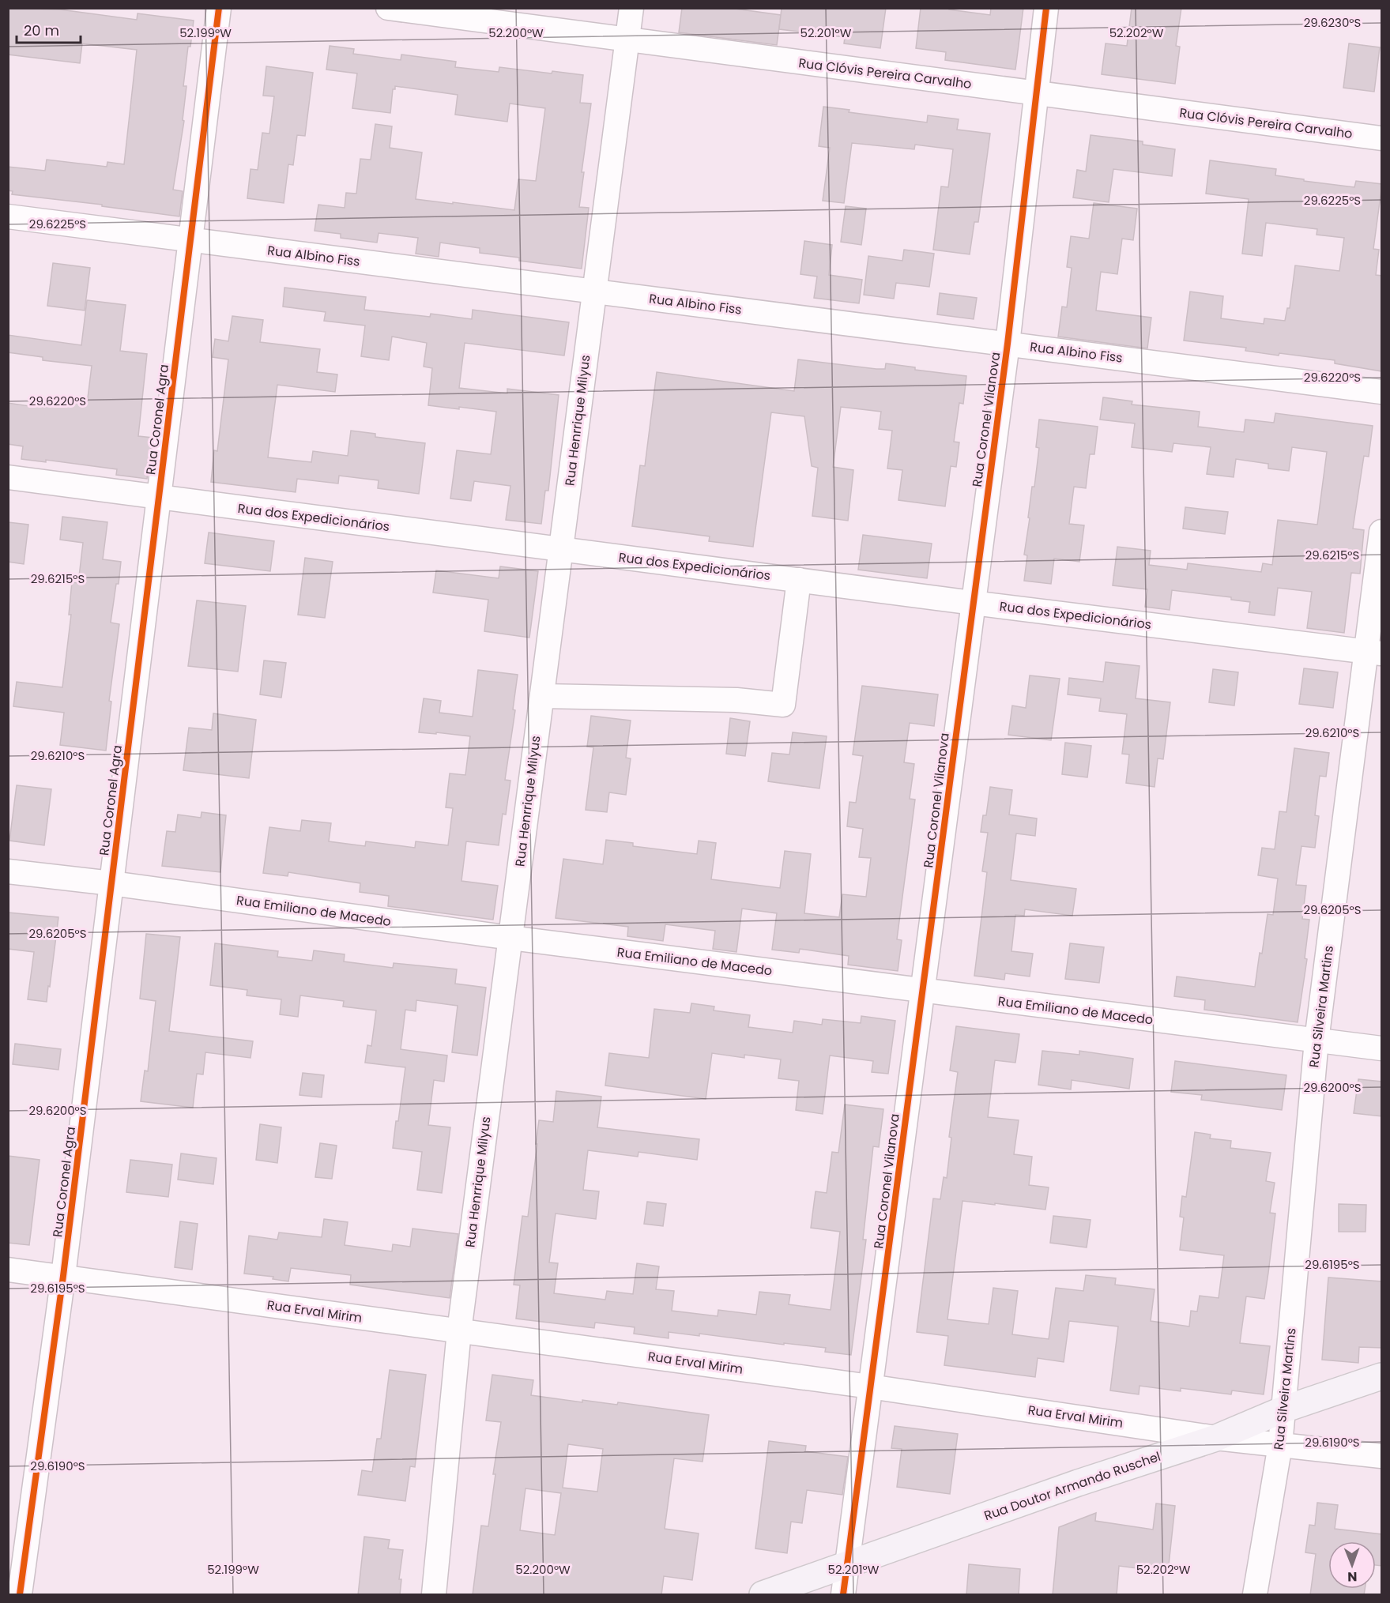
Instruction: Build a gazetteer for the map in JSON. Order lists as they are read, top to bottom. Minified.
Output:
{"streets":{"main road":["Rua Doutor Armando Ruschel"],"street":["Rua Clóvis Pereira Carvalho","Rua Albino Fiss","Rua Coronel Agra","Rua Coronel Vilanova","Rua Henrrique Milyus","Rua dos Expedicionários","Rua Emiliano de Macedo","Rua Silveira Martins","Rua Erval Mirim"]},"crossings":[["Rua Clóvis Pereira Carvalho","Rua Coronel Vilanova"],["Rua Clóvis Pereira Carvalho","Rua Henrrique Milyus"],["Rua Albino Fiss","Rua Coronel Agra"],["Rua Albino Fiss","Rua Coronel Vilanova"],["Rua Albino Fiss","Rua Henrrique Milyus"],["Rua Coronel Agra","Rua dos Expedicionários"],["Rua Coronel Agra","Rua Emiliano de Macedo"],["Rua Coronel Agra","Rua Erval Mirim"],["Rua Coronel Vilanova","Rua dos Expedicionários"],["Rua Coronel Vilanova","Rua Emiliano de Macedo"],["Rua Coronel Vilanova","Rua Erval Mirim"],["Rua Coronel Vilanova","Rua Doutor Armando Ruschel"],["Rua Henrrique Milyus","Rua dos Expedicionários"],["Rua Henrrique Milyus","Rua Emiliano de Macedo"],["Rua Henrrique Milyus","Rua Erval Mirim"],["Rua dos Expedicionários","Rua Silveira Martins"],["Rua Emiliano de Macedo","Rua Silveira Martins"],["Rua Silveira Martins","Rua Erval Mirim"],["Rua Silveira Martins","Rua Doutor Armando Ruschel"],["Rua Erval Mirim","Rua Doutor Armando Ruschel"]],"scale_bar":"20 m","north":"bottom","coordinates":["29.6230°S","52.199°W","52.200°W","52.201°W","52.202°W","29.6225°S","29.6220°S","29.6215°S","29.6210°S","29.6205°S","29.6200°S","29.6195°S","29.6190°S"]}
